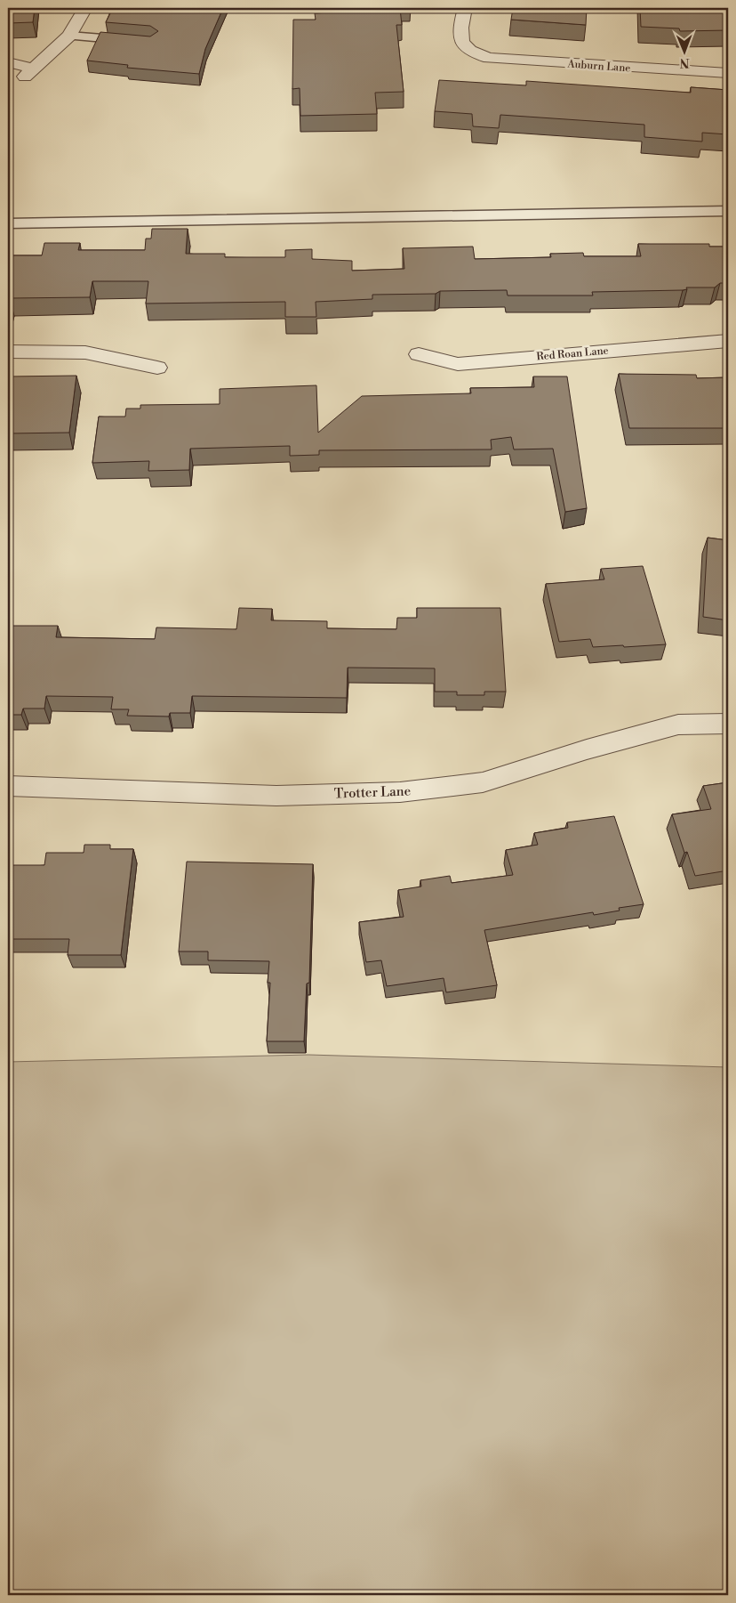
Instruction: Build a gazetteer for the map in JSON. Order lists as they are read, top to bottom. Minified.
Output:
{"streets":{"street":["Auburn Lane","Red Roan Lane","Trotter Lane"]},"north":"bottom"}
